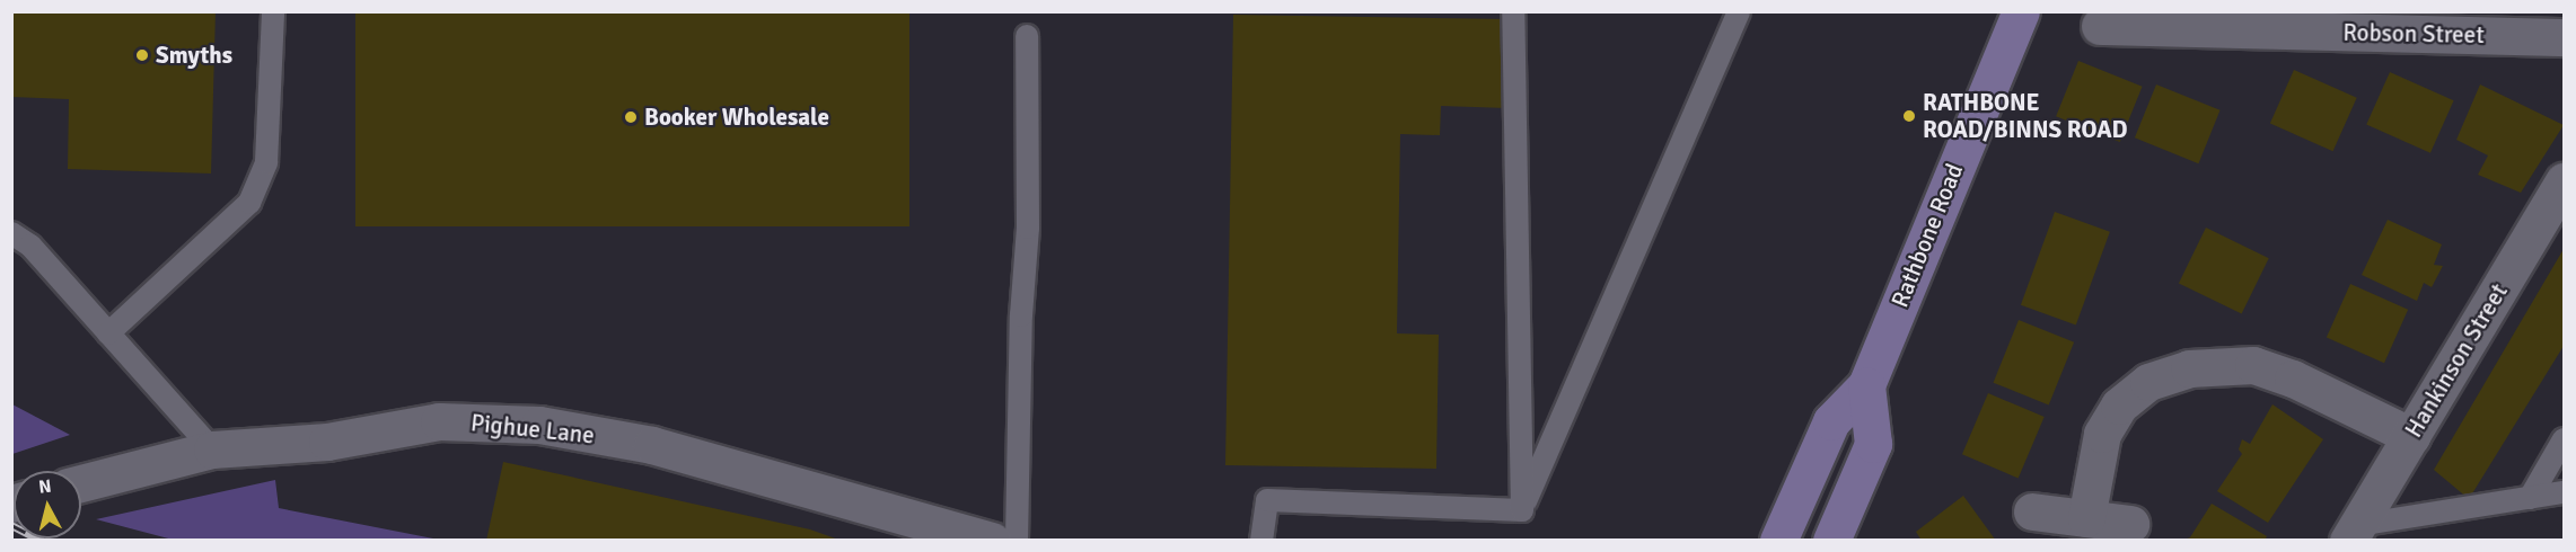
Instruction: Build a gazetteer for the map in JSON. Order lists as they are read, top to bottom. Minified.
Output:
{"streets":{"main road":["Rathbone Road"],"street":["Robson Street","Hankinson Street","Pighue Lane"]},"places":["Smyths","RATHBONE ROAD/BINNS ROAD","Booker Wholesale"],"north":"top"}
